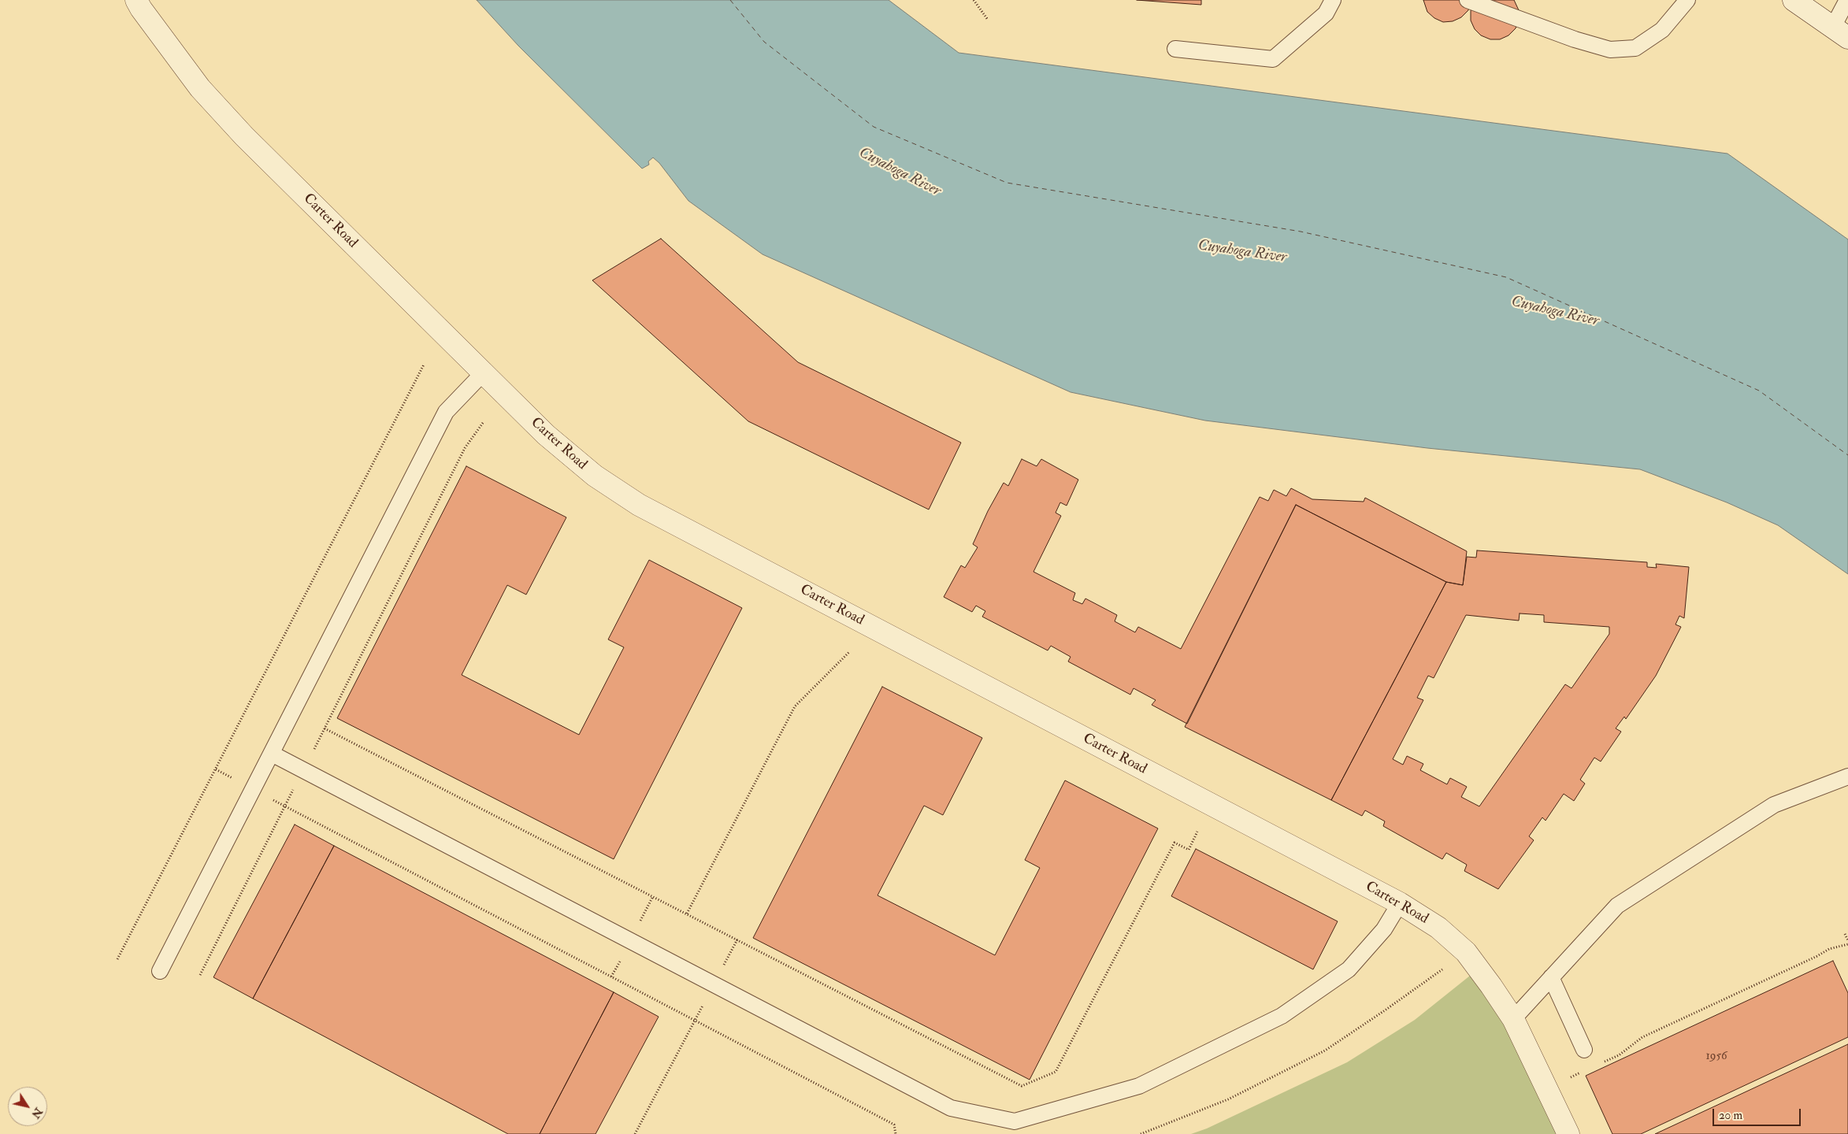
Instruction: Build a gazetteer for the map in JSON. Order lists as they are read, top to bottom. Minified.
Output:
{"streets":{"street":["Carter Road"]},"water":["Cuyahoga River"],"house_numbers":["1956"],"scale_bar":"20 m","north":"bottom right"}
